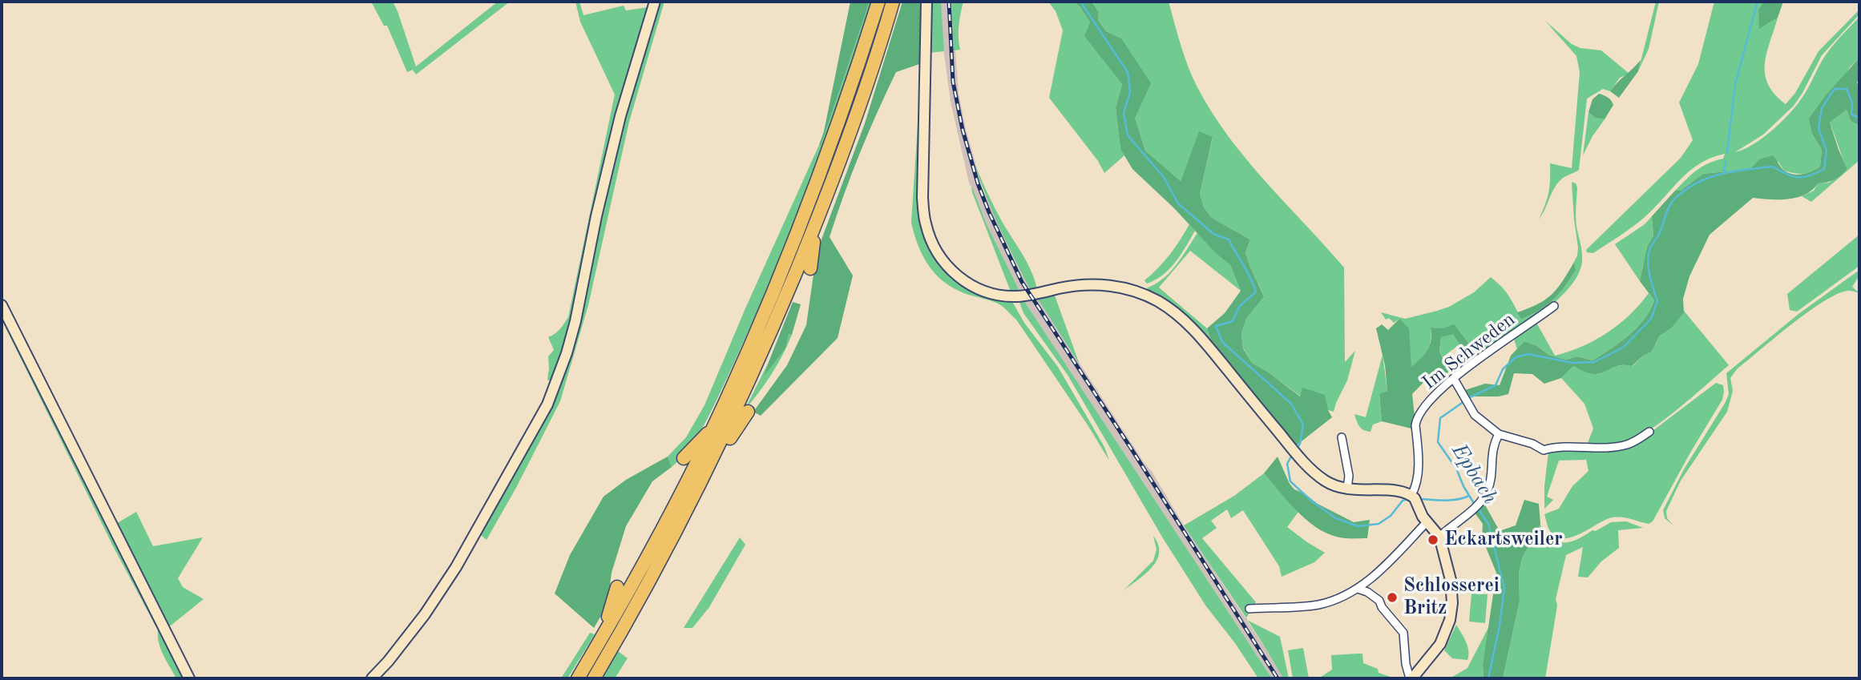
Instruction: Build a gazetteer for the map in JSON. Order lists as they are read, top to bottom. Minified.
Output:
{"streets":{"street":["Im Schweden"]},"water":["Epbach"],"places":["Eckartsweiler","Schlosserei Britz"]}
